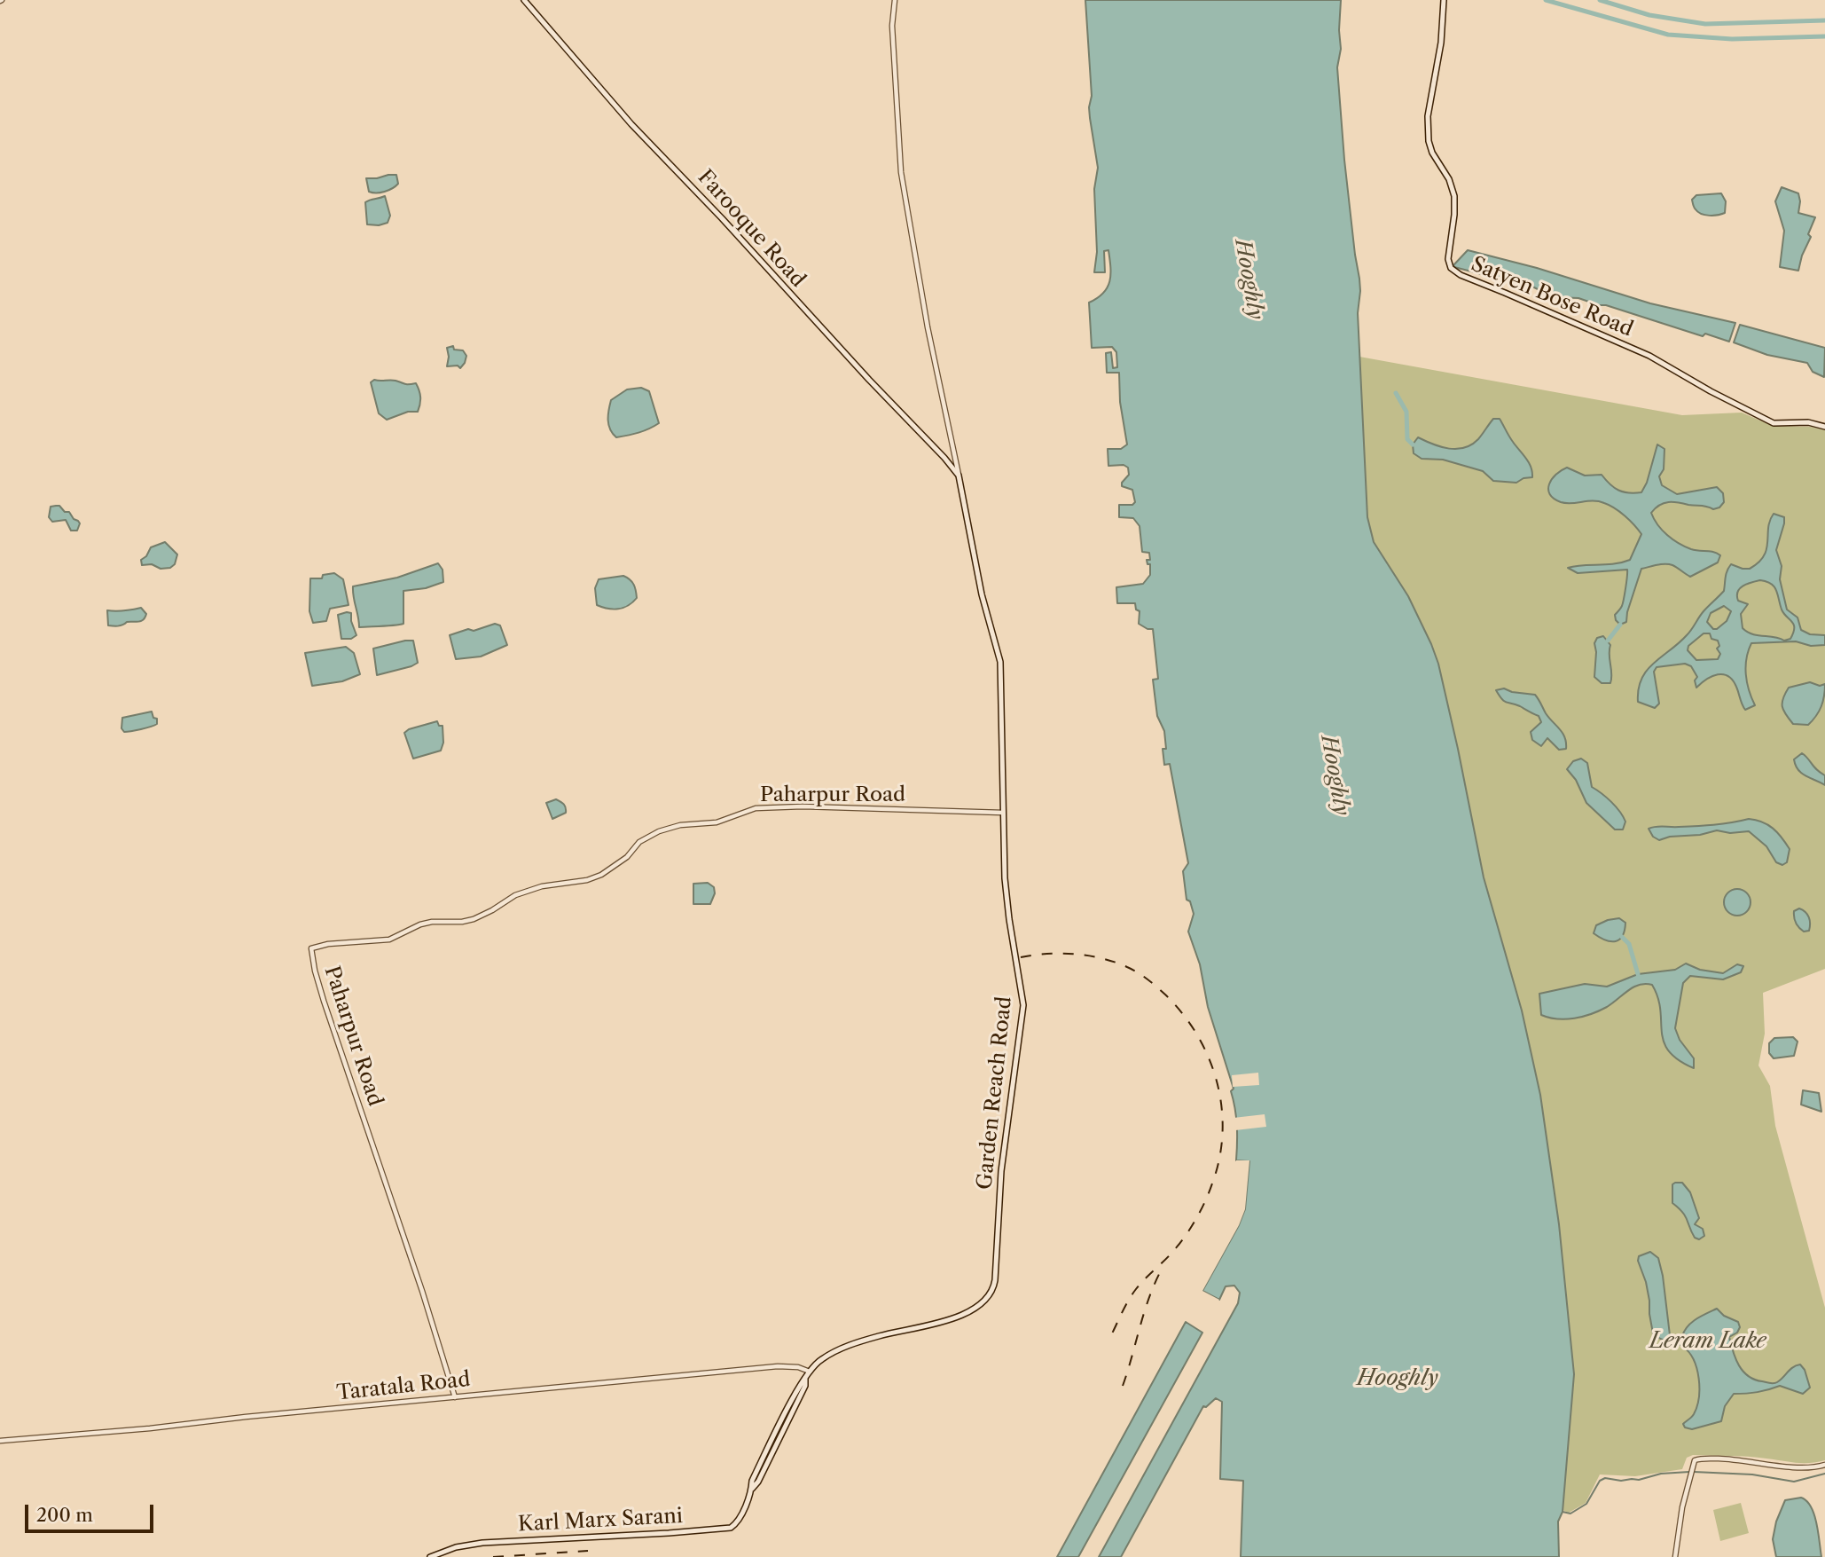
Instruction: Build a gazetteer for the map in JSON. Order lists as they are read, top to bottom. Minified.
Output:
{"streets":{"main road":["Farooque Road","Satyen Bose Road","Garden Reach Road","Karl Marx Sarani"],"street":["Paharpur Road","Taratala Road"]},"crossings":[["Farooque Road","Garden Reach Road"],["Paharpur Road","Garden Reach Road"],["Paharpur Road","Taratala Road"],["Garden Reach Road","Taratala Road"],["Garden Reach Road","Karl Marx Sarani"],["Taratala Road","Karl Marx Sarani"]],"water":["Hooghly","Leram Lake"],"scale_bar":"200 m"}
